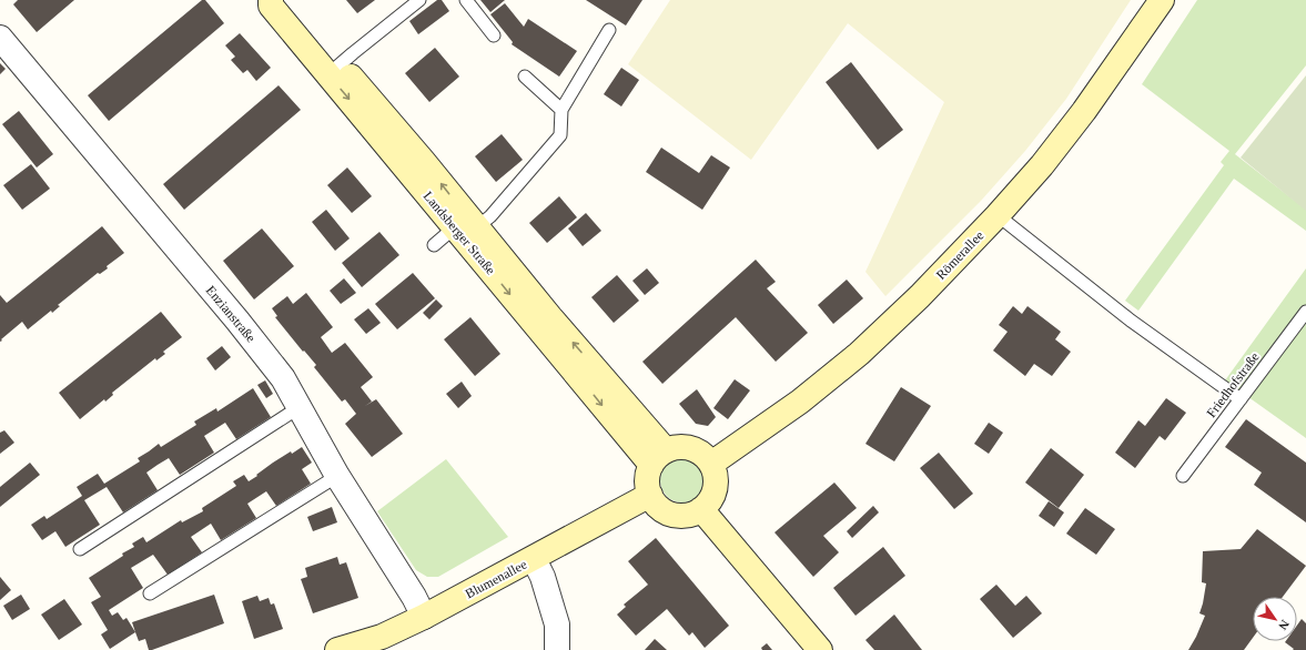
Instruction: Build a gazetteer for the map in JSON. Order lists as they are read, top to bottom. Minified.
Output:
{"streets":{"street":["Landsberger Straße","Römerallee","Enzianstraße","Blumenallee"],"lane":["Friedhofstraße"]},"crossings":[["Landsberger Straße","Römerallee"],["Landsberger Straße","Blumenallee"],["Römerallee","Blumenallee"],["Enzianstraße","Blumenallee"]],"north":"bottom right"}
